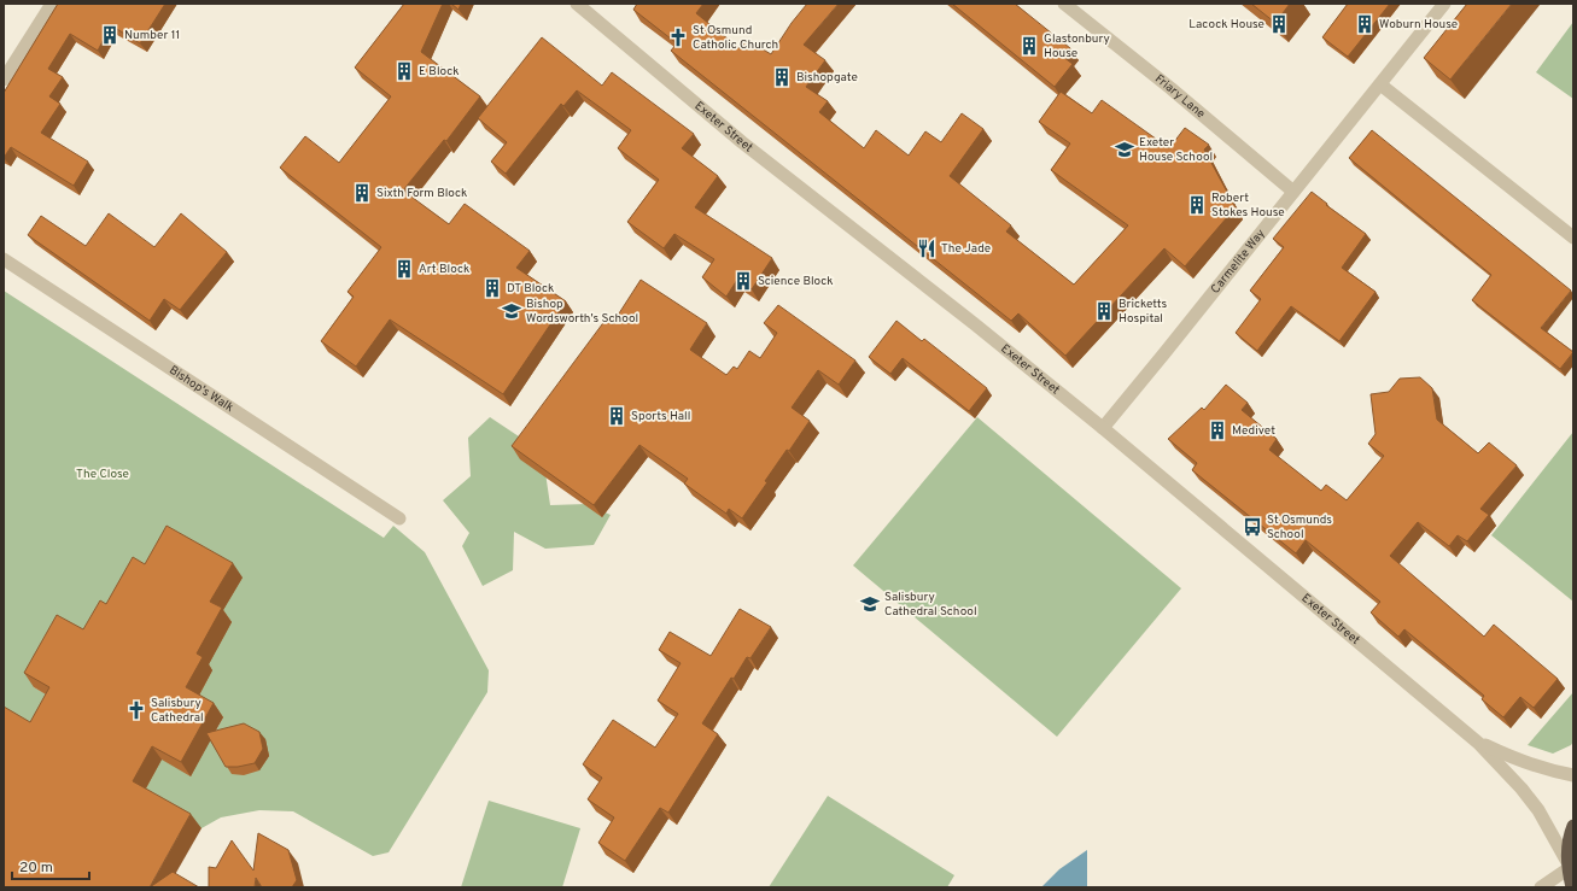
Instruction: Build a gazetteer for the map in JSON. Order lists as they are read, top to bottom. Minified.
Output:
{"streets":{"street":["Friary Lane","Exeter Street","Carmelite Way","Bishop's Walk"]},"crossings":[["Friary Lane","Carmelite Way"],["Exeter Street","Carmelite Way"]],"parks":["The Close"],"places":{"building":["Lacock House","Woburn House","Number 11","Glastonbury House","E Block","Bishopgate","Sixth Form Block","Robert Stokes House","Art Block","Science Block","DT Block","Bricketts Hospital","Sports Hall","Medivet"],"church":["St Osmund Catholic Church","Salisbury Cathedral"],"school or university":["Exeter House School","Bishop Wordsworth's School","Salisbury Cathedral School"],"restaurant":["The Jade"],"bus stop":["St Osmunds School"]},"scale_bar":"20 m"}
